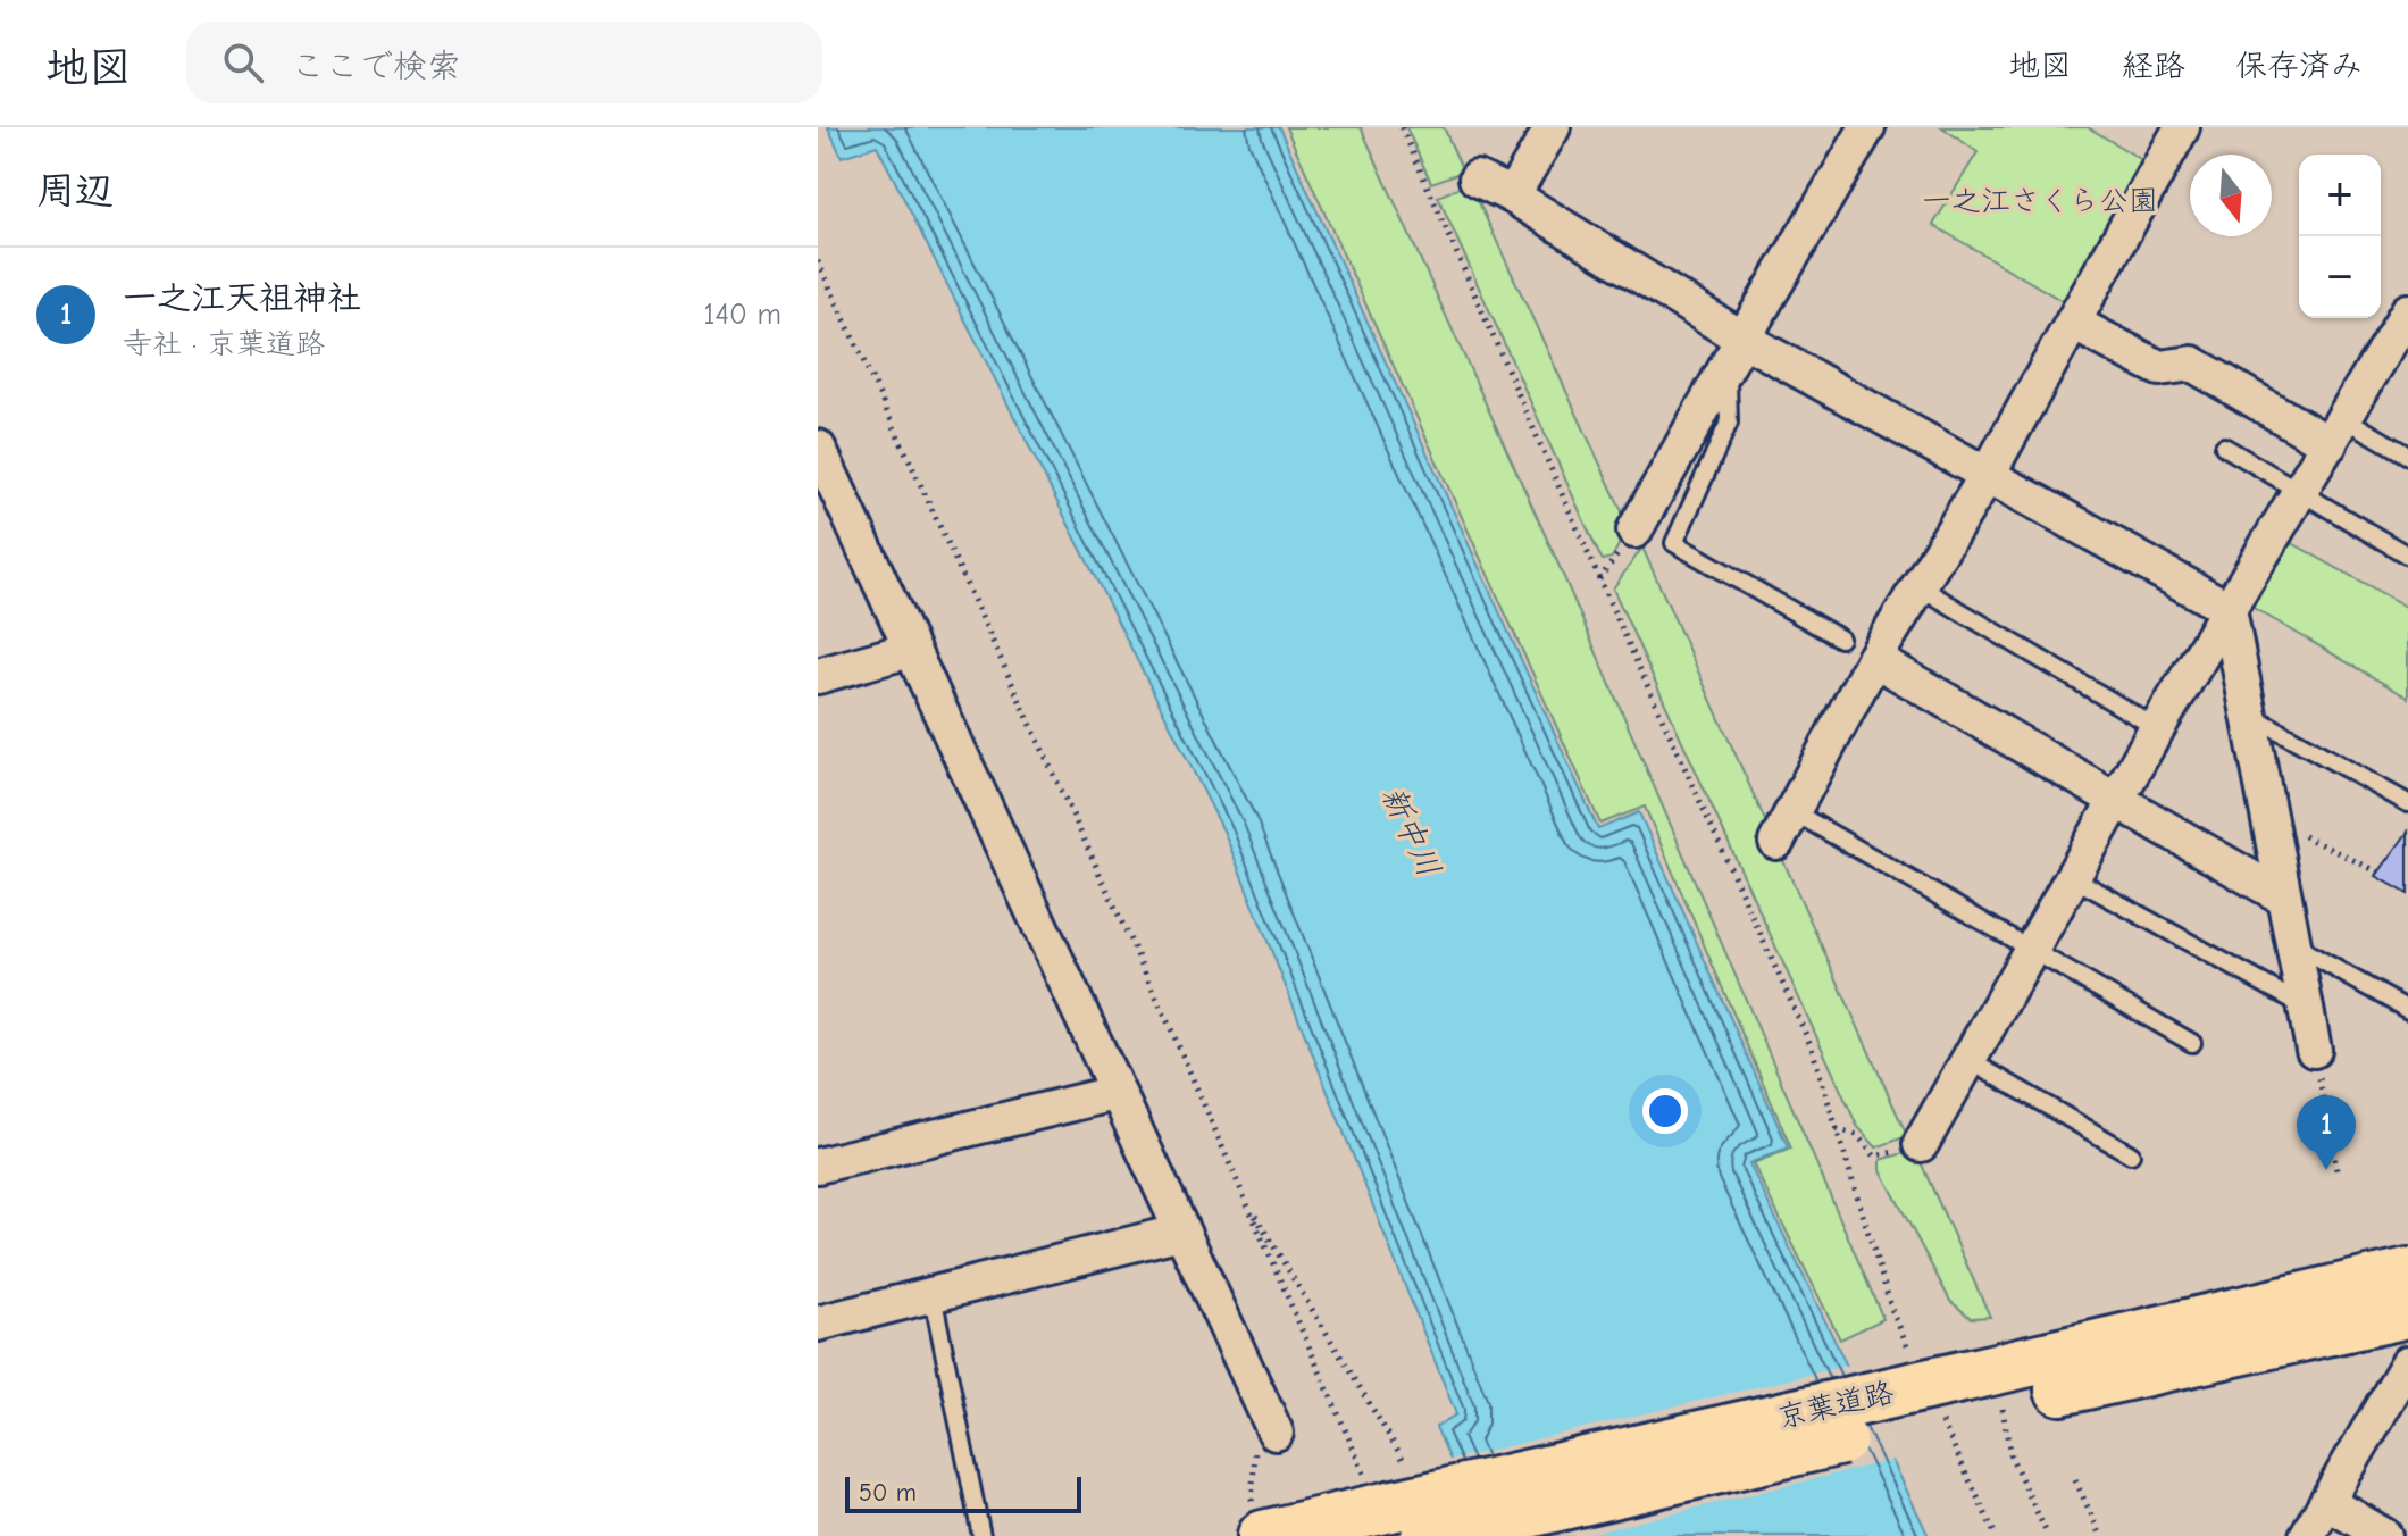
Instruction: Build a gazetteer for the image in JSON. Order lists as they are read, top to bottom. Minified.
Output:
{"streets":{"highway":["京葉道路"]},"water":["新中川"],"parks":["一之江さくら公園"],"scale_bar":"50 m","north":"bottom","page":{"header":"地図","search":"ここで検索","nav":["地図","経路","保存済み"],"heading":"周辺","map_buttons":["+","−"],"list":[{"mark":"1","name":"一之江天祖神社","note":"寺社 · 京葉道路","value":"140 m"}],"pins":"1","scale":"50 m"}}
